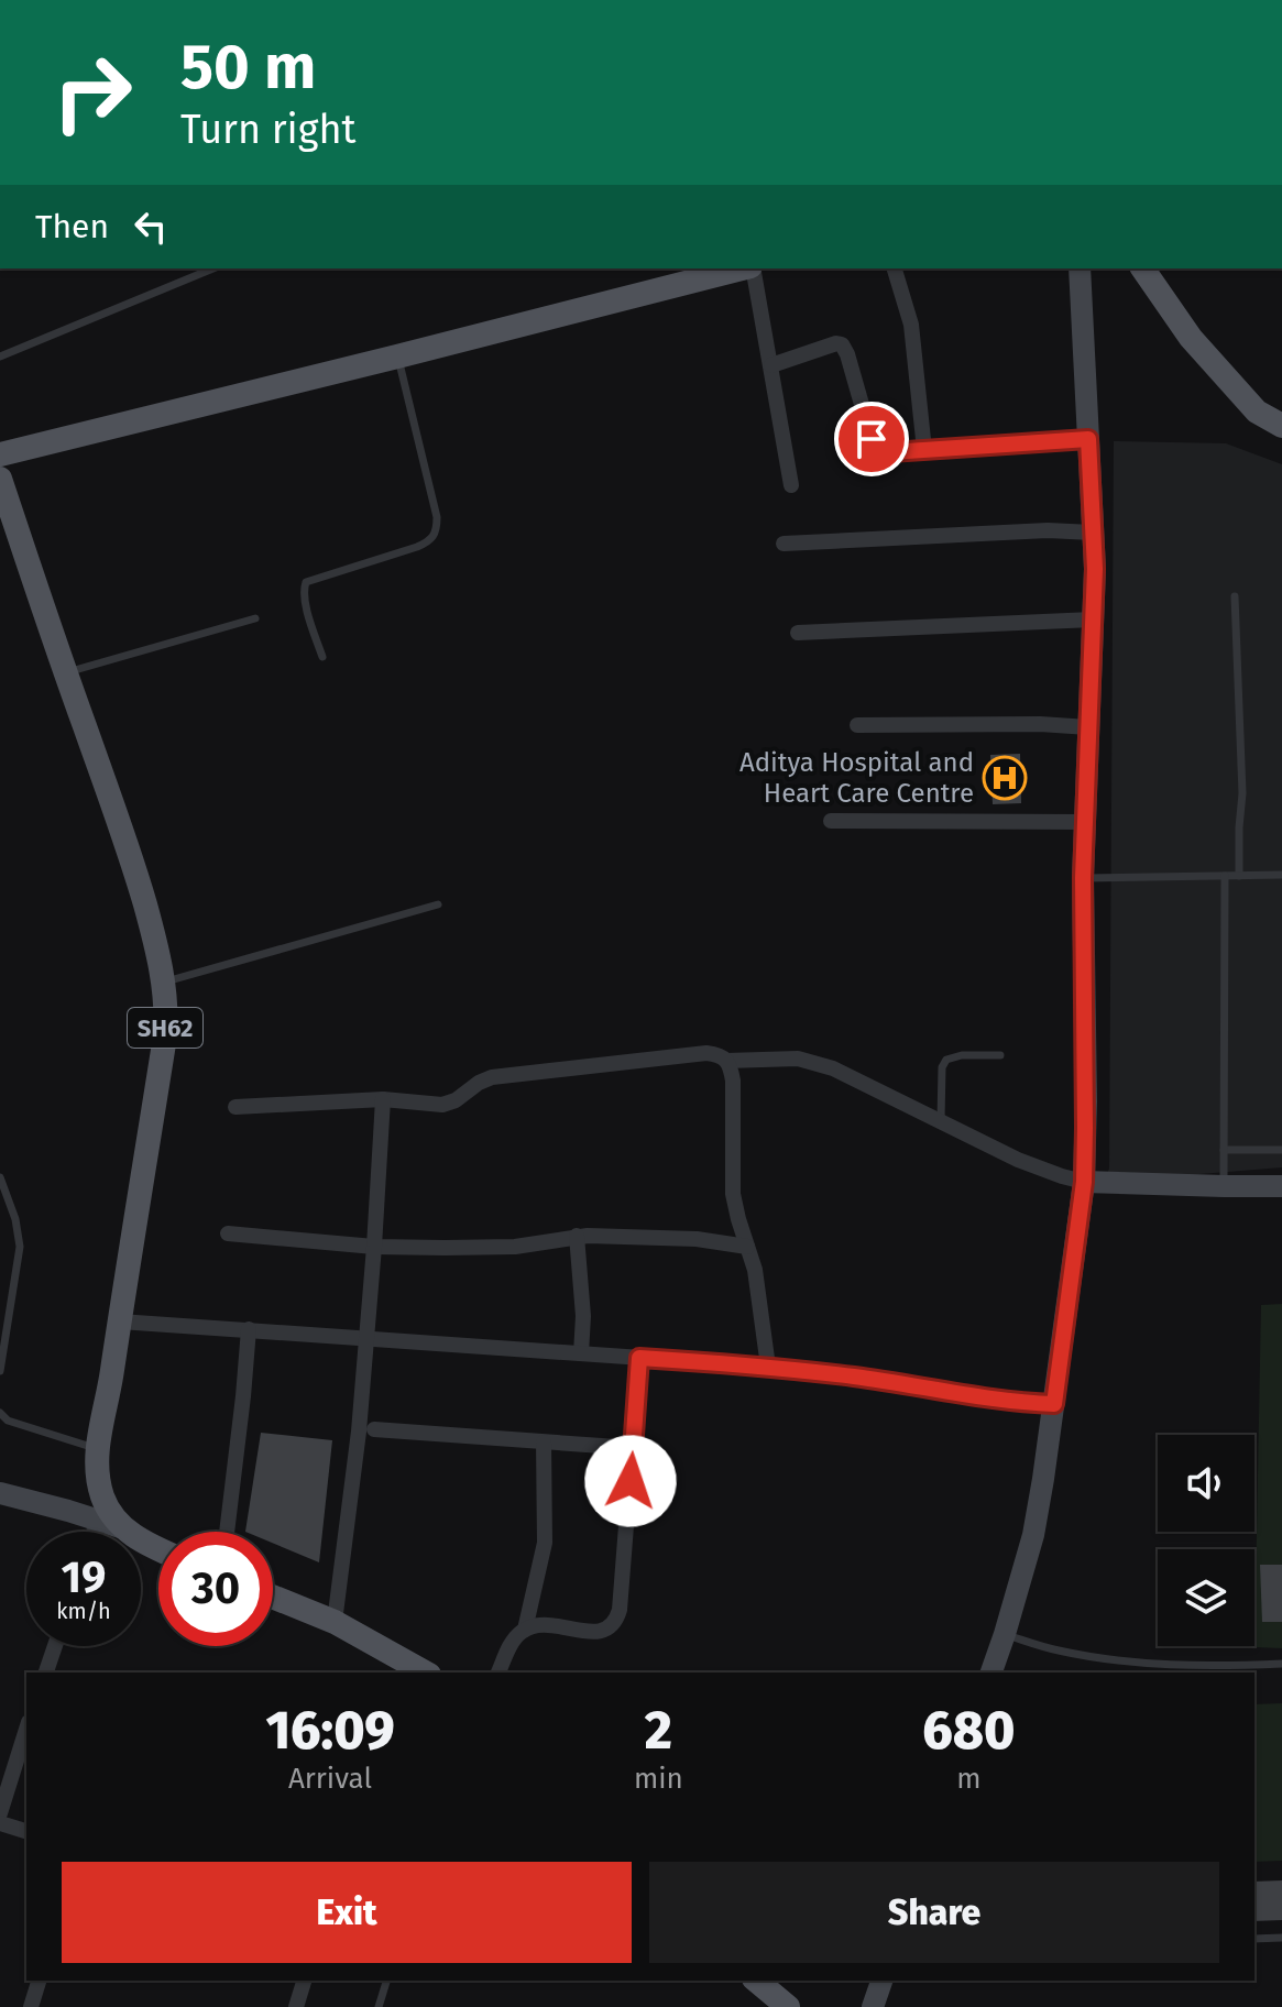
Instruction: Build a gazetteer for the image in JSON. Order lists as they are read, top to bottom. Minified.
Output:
{"streets":{"main road":["SH62"]},"places":{"hospital":["Aditya Hospital and Heart Care Centre"]},"page":{"turn":["50 m","Turn right"],"then":"Then","speed":"19 km/h","limit":"30","eta":["16:09","Arrival","2","min","680","m"],"buttons":["Exit","Share"]}}
